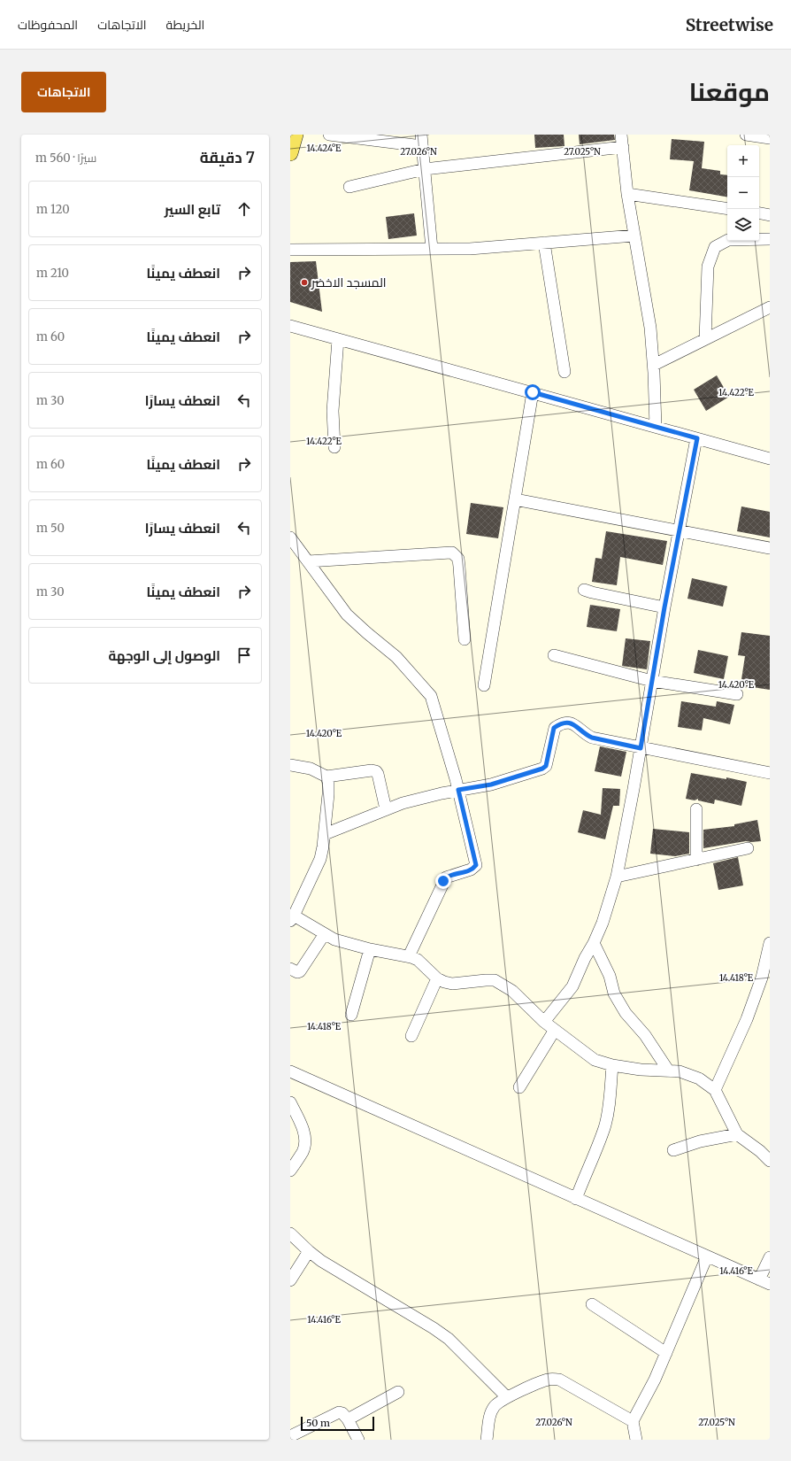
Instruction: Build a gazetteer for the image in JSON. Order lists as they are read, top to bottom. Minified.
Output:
{"places":["المسجد الاخضر"],"scale_bar":"50 m","page":{"header":"Streetwise","nav":["الخريطة","الاتجاهات","المحفوظات"],"title":"موقعنا","buttons":"الاتجاهات","heading":["7 دقيقة","سيرًا · 560 m"],"map_buttons":["+","−"],"list":[["تابع السير","120 m"],["انعطف يمينًا","210 m"],["انعطف يمينًا","60 m"],["انعطف يسارًا","30 m"],["انعطف يمينًا","60 m"],["انعطف يسارًا","50 m"],["انعطف يمينًا","30 m"],"الوصول إلى الوجهة"],"scale":"50 m"},"coordinates":["14.424°E","27.026°N","27.025°N","14.422°E","14.420°E","14.418°E","14.416°E"]}
